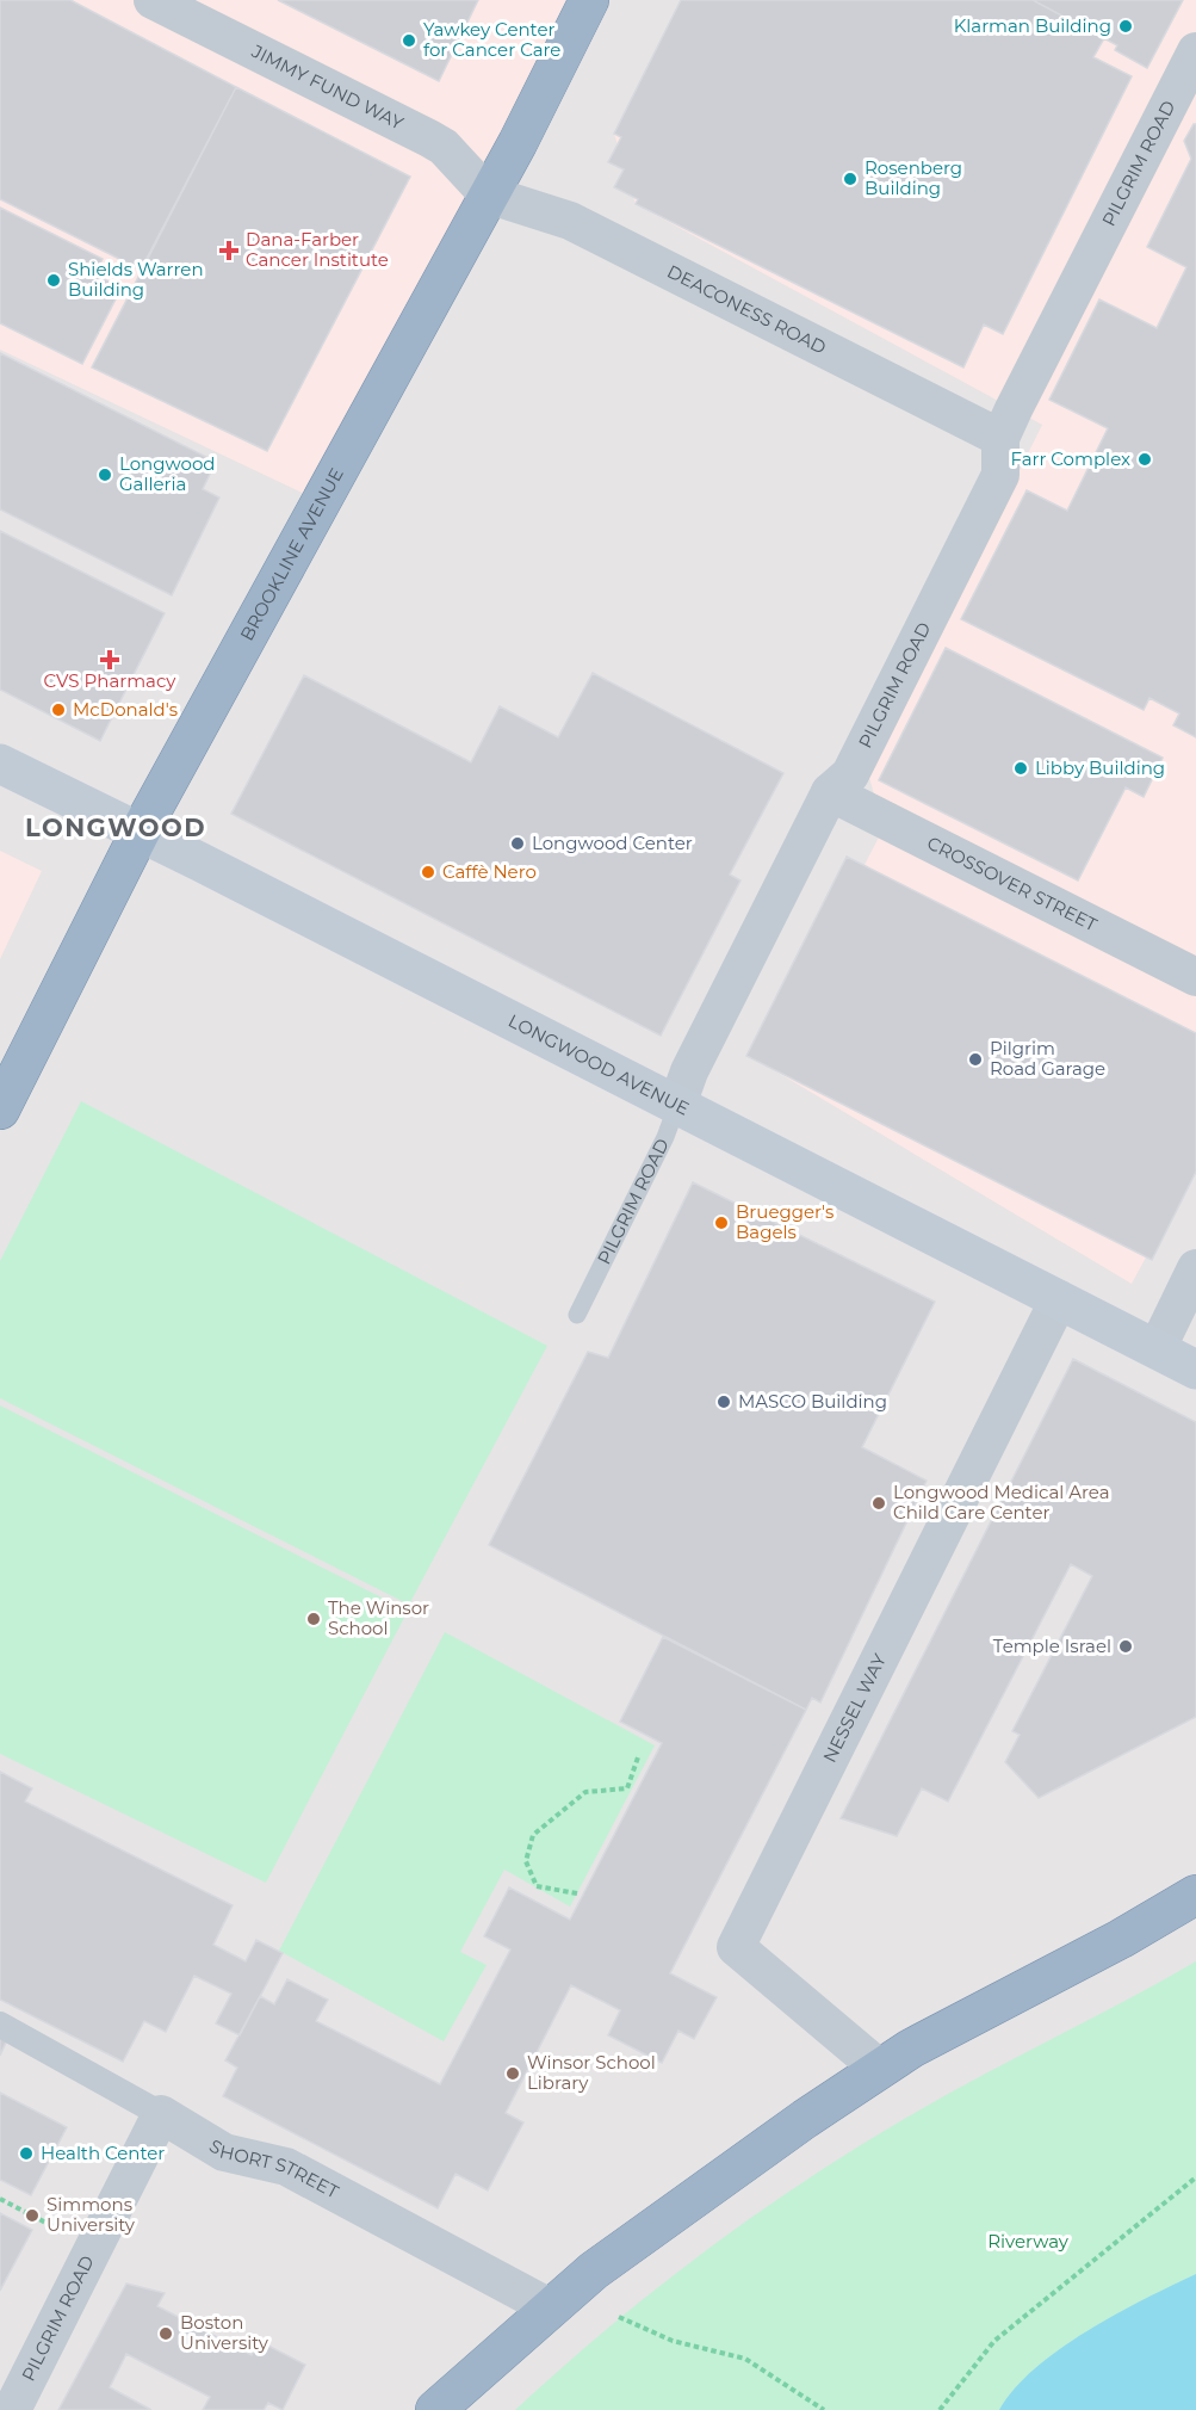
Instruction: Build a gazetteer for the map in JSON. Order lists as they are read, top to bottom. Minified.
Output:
{"streets":{"highway":["BROOKLINE AVENUE"],"main road":["LONGWOOD AVENUE"],"street":["JIMMY FUND WAY","PILGRIM ROAD","DEACONESS ROAD","CROSSOVER STREET","NESSEL WAY","SHORT STREET"]},"crossings":[["JIMMY FUND WAY","DEACONESS ROAD"],["JIMMY FUND WAY","BROOKLINE AVENUE"],["PILGRIM ROAD","DEACONESS ROAD"],["PILGRIM ROAD","CROSSOVER STREET"],["PILGRIM ROAD","LONGWOOD AVENUE"],["PILGRIM ROAD","SHORT STREET"],["DEACONESS ROAD","BROOKLINE AVENUE"],["BROOKLINE AVENUE","LONGWOOD AVENUE"],["LONGWOOD AVENUE","NESSEL WAY"]],"districts":["LONGWOOD"],"parks":["Riverway"],"places":{"other":["Klarman Building","Yawkey Center for Cancer Care","Rosenberg Building","Shields Warren Building","Farr Complex","Longwood Galleria","McDonald's","Libby Building","Longwood Center","Caffè Nero","Pilgrim Road Garage","Bruegger's Bagels","MASCO Building","Longwood Medical Area Child Care Center","The Winsor School","Temple Israel","Winsor School Library","Health Center","Simmons University","Boston University"],"health":["Dana-Farber Cancer Institute","CVS Pharmacy"]}}
